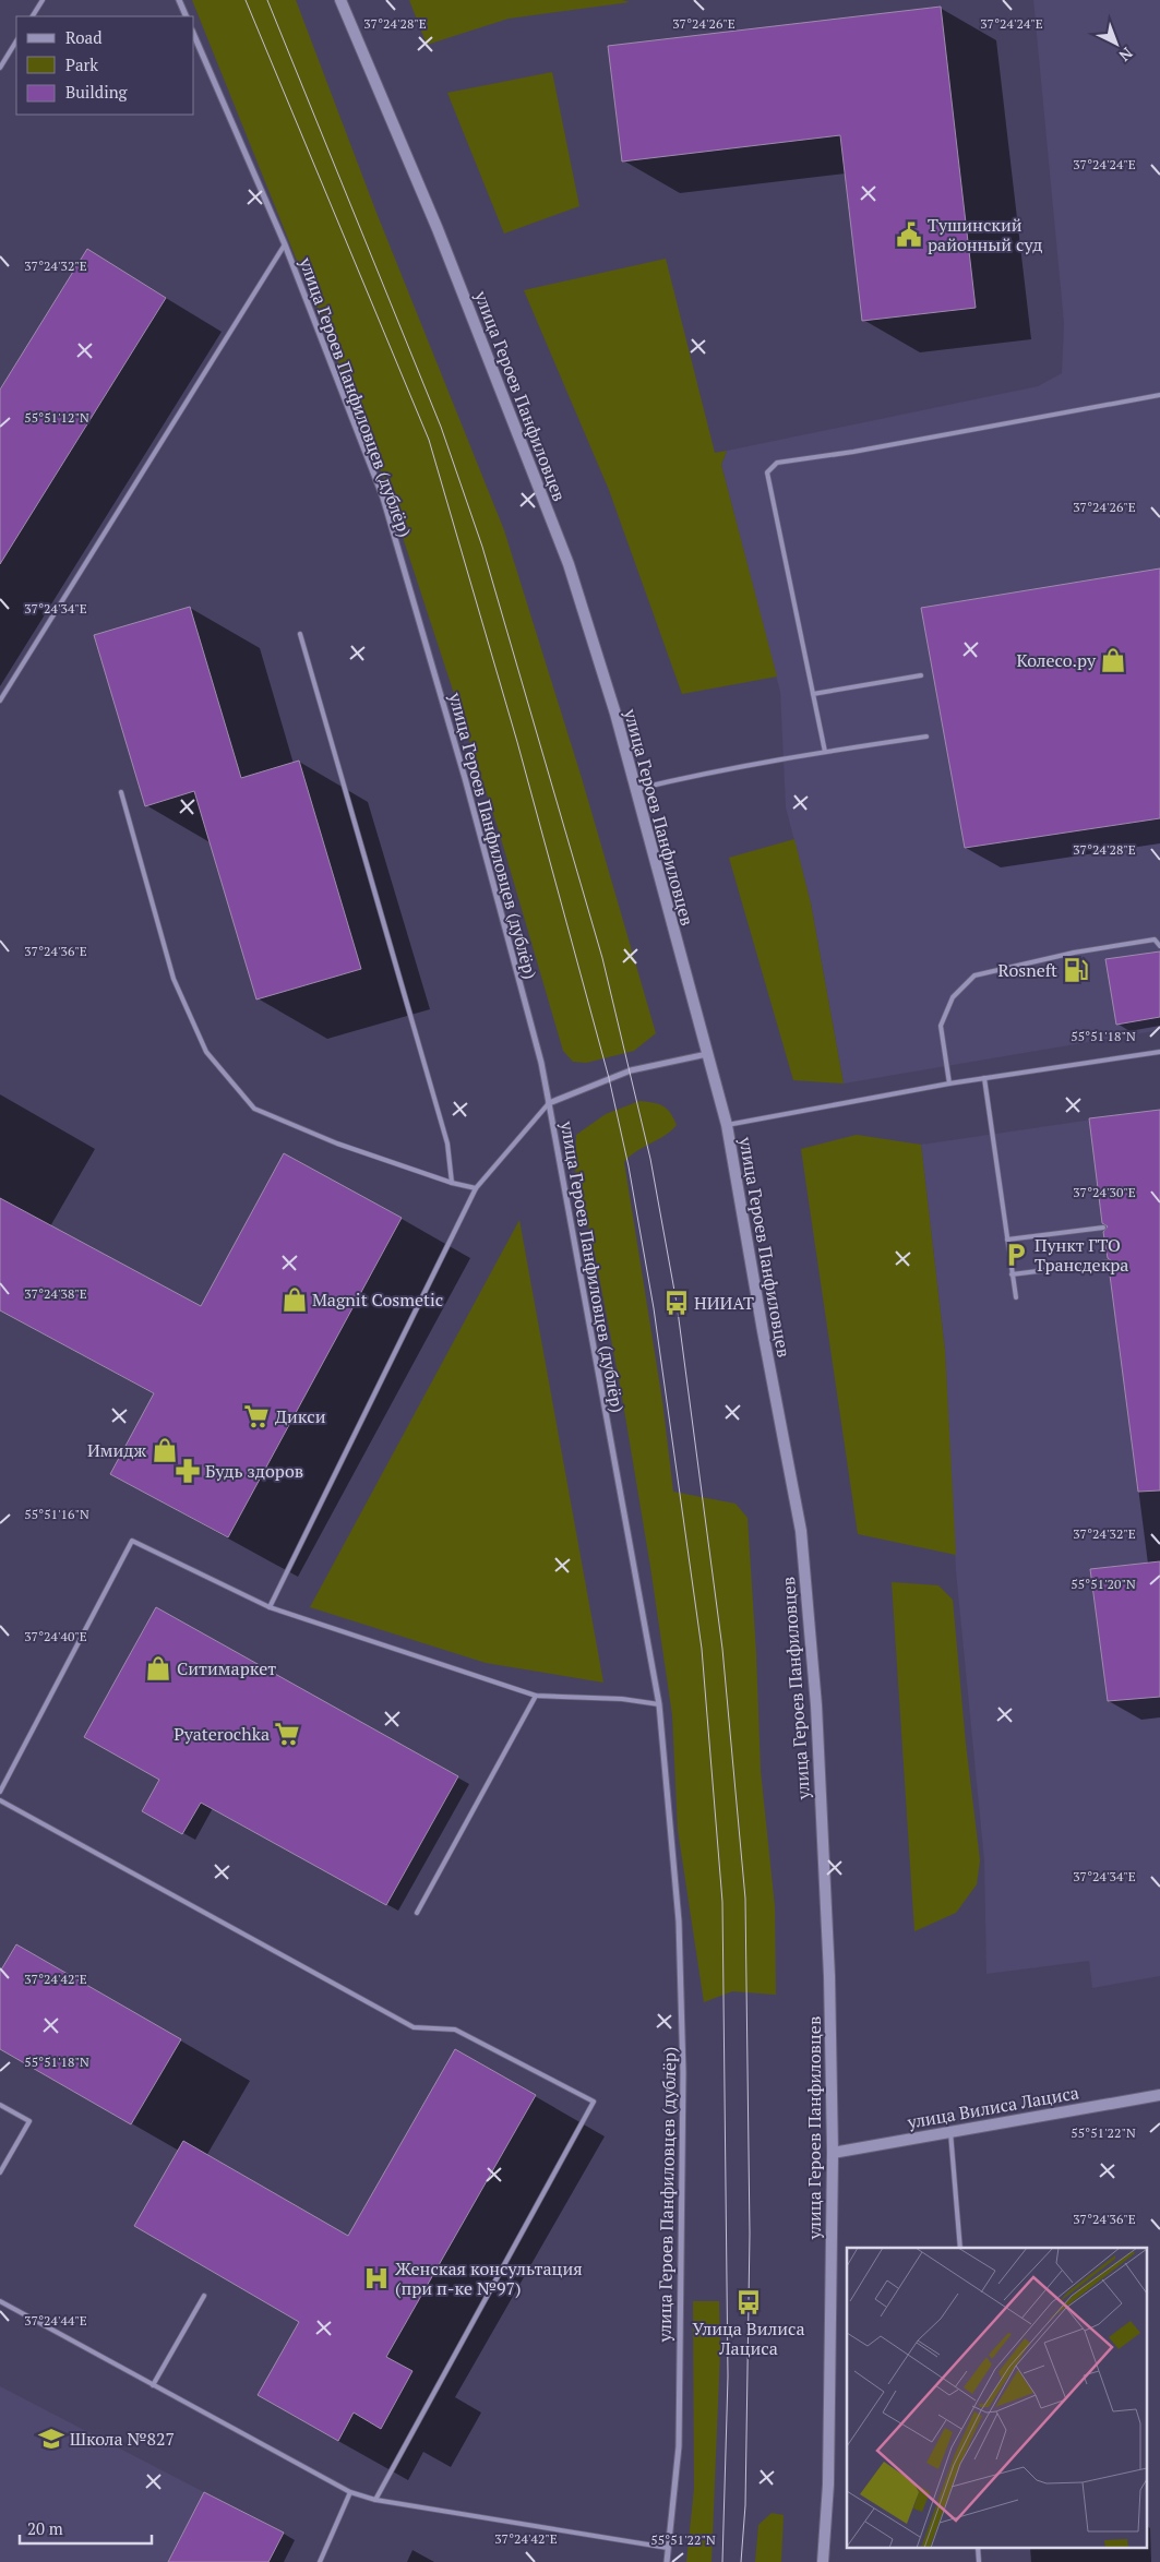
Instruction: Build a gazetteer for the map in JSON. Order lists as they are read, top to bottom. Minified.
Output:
{"streets":{"main road":["улица Героев Панфиловцев","улица Вилиса Лациса"],"street":["улица Героев Панфиловцев (дублёр)"]},"crossings":[["улица Героев Панфиловцев","улица Вилиса Лациса"]],"places":{"public building":["Тушинский районный суд"],"shop":["Колесо.ру","Magnit Cosmetic","Имидж","Ситимаркет"],"fuel station":["Rosneft"],"parking":["Пункт ГТО Трансдекра"],"bus stop":["НИИАТ","Улица Вилиса Лациса"],"supermarket":["Дикси","Pyaterochka"],"pharmacy":["Будь здоров"],"hospital":["Женская консультация (при п-ке №97)"],"school or university":["Школа №827"]},"legend":["Road","Park","Building"],"scale_bar":"20 m","north":"bottom right","coordinates":["37°24'28\"E","37°24'26\"E","37°24'24\"E","37°24'32\"E","55°51'12\"N","37°24'34\"E","37°24'36\"E","55°51'18\"N","37°24'30\"E","37°24'38\"E","55°51'16\"N","55°51'20\"N","37°24'40\"E","37°24'42\"E","55°51'22\"N","37°24'44\"E"]}
